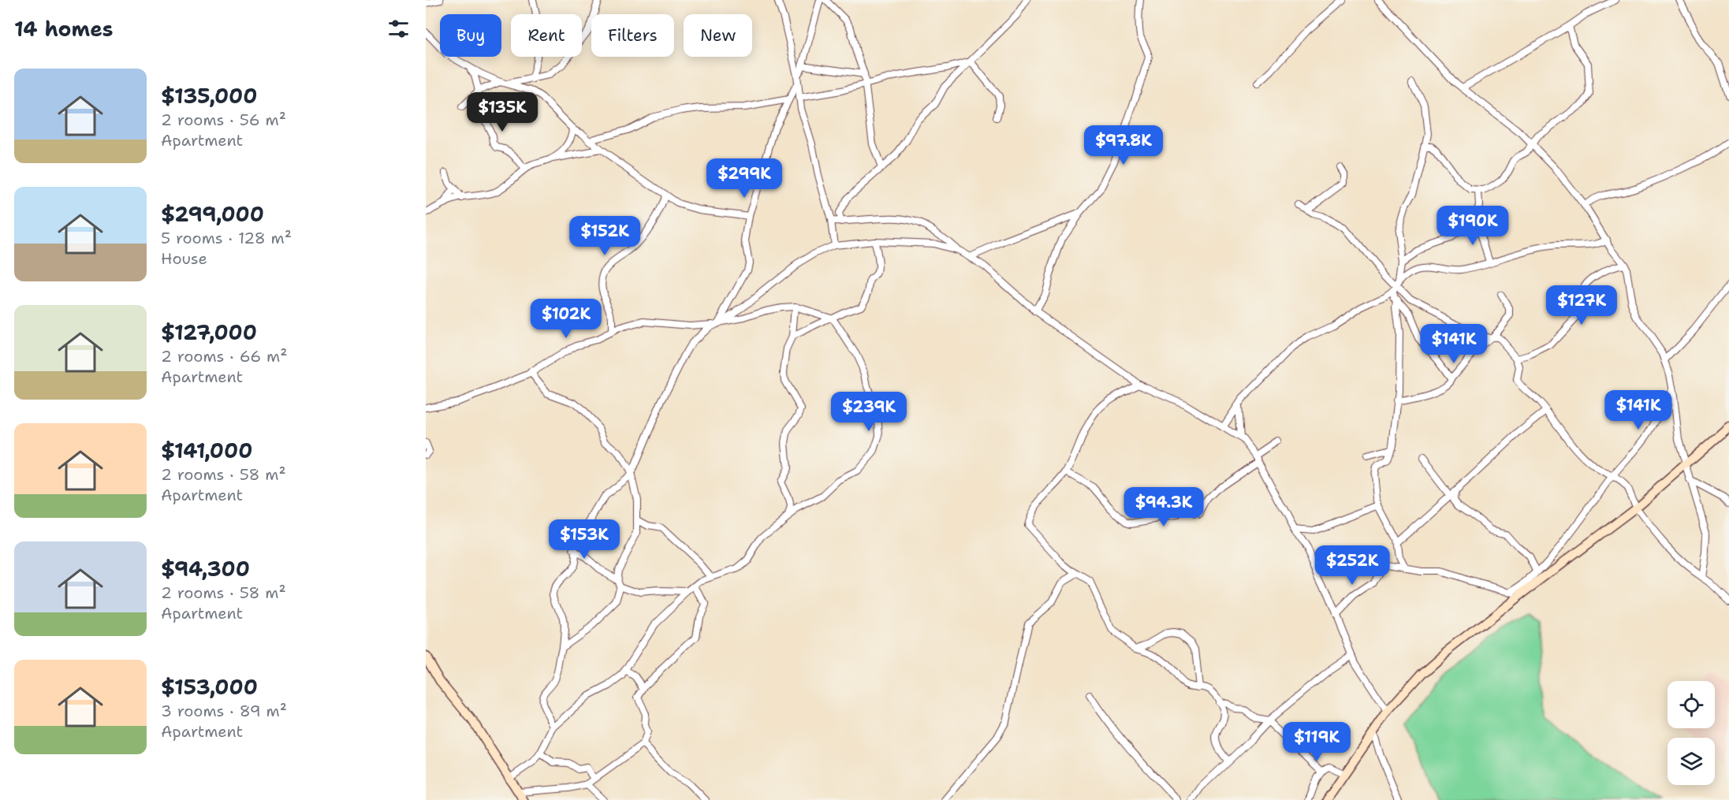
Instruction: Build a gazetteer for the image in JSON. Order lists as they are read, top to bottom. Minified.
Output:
{"page":{"heading":"14 homes","chip":["Buy","Rent","Filters","New"],"list":[{"name":"$135,000","note":"2 rooms · 56 m² · Apartment"},{"name":"$299,000","note":"5 rooms · 128 m² · House"},{"name":"$127,000","note":"2 rooms · 66 m² · Apartment"},{"name":"$141,000","note":"2 rooms · 58 m² · Apartment"},{"name":"$94,300","note":"2 rooms · 58 m² · Apartment"},{"name":"$153,000","note":"3 rooms · 89 m² · Apartment"}],"price":["$135K","$97.8K","$299K","$190K","$152K","$127K","$102K","$141K","$141K","$239K","$94.3K","$153K","$252K","$119K"]}}
